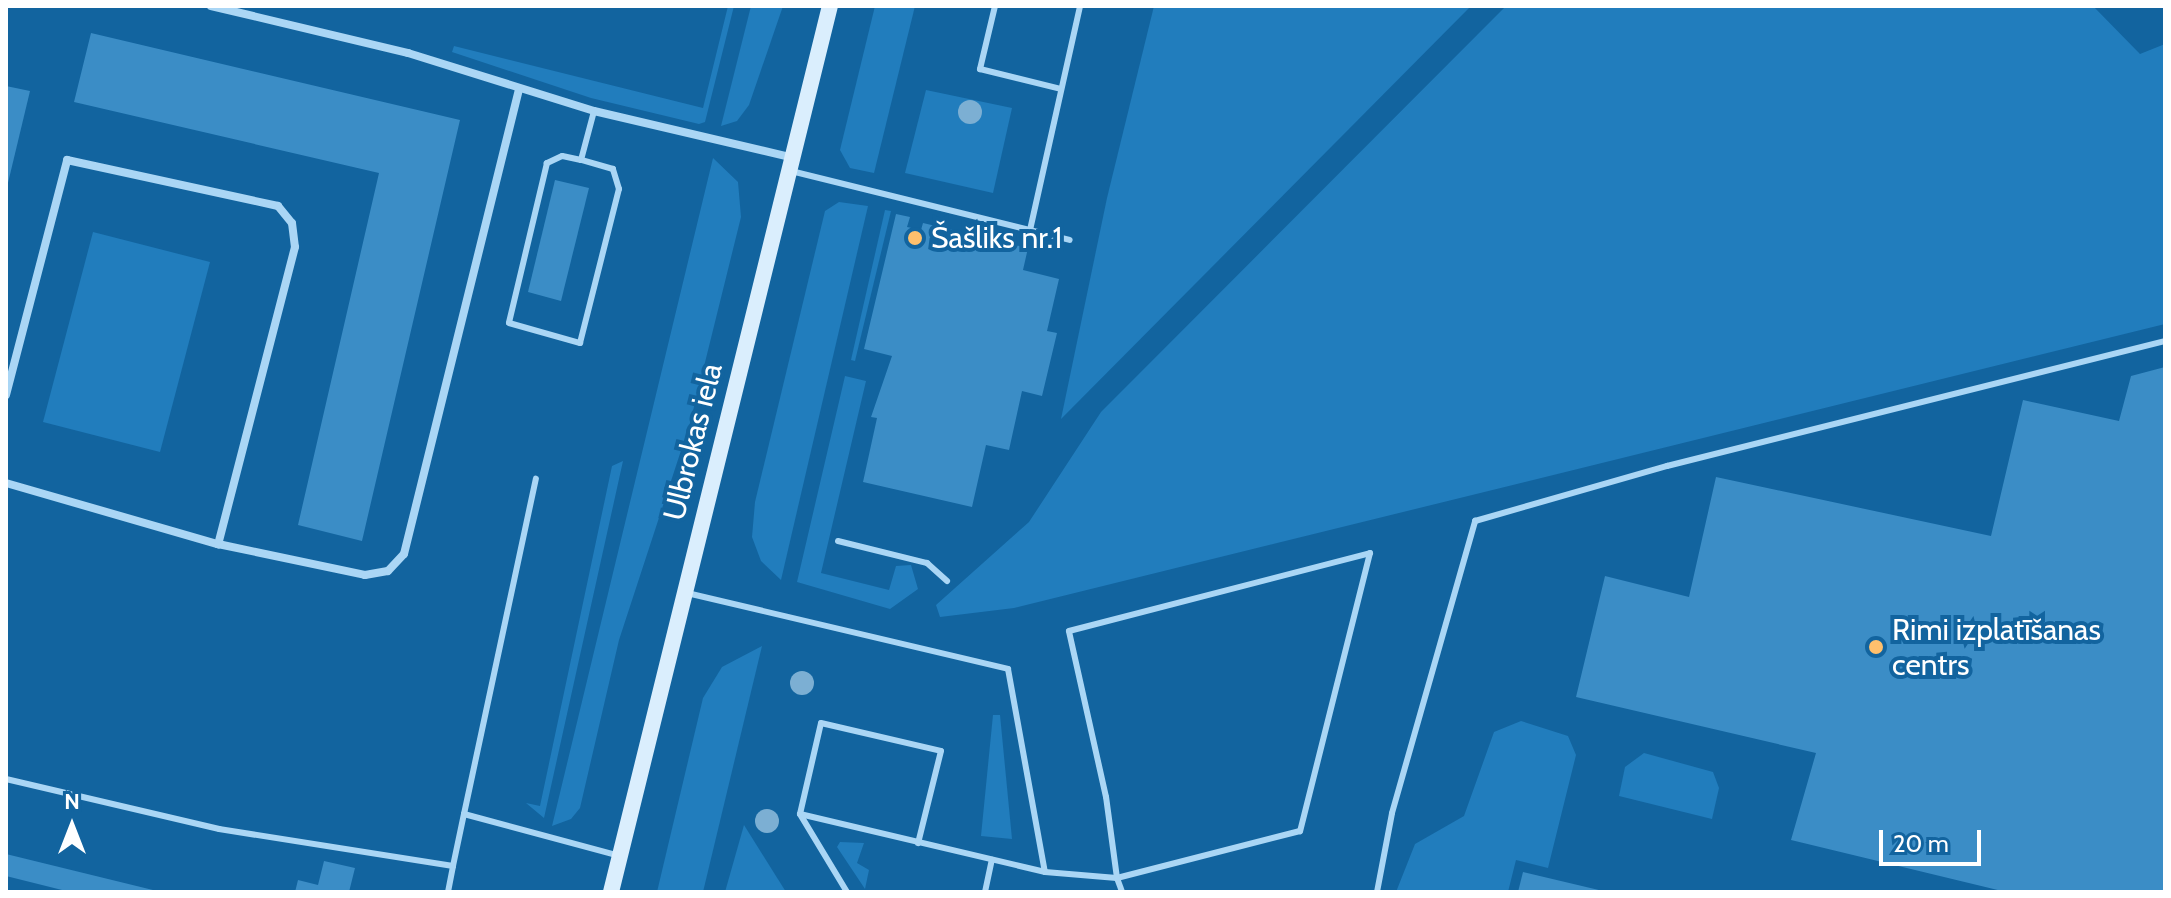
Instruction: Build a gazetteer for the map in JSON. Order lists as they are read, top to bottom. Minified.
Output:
{"streets":{"main road":["Ulbrokas iela"]},"places":["Šašliks nr.1","Rimi izplatīšanas centrs"],"scale_bar":"20 m","north":"top"}
